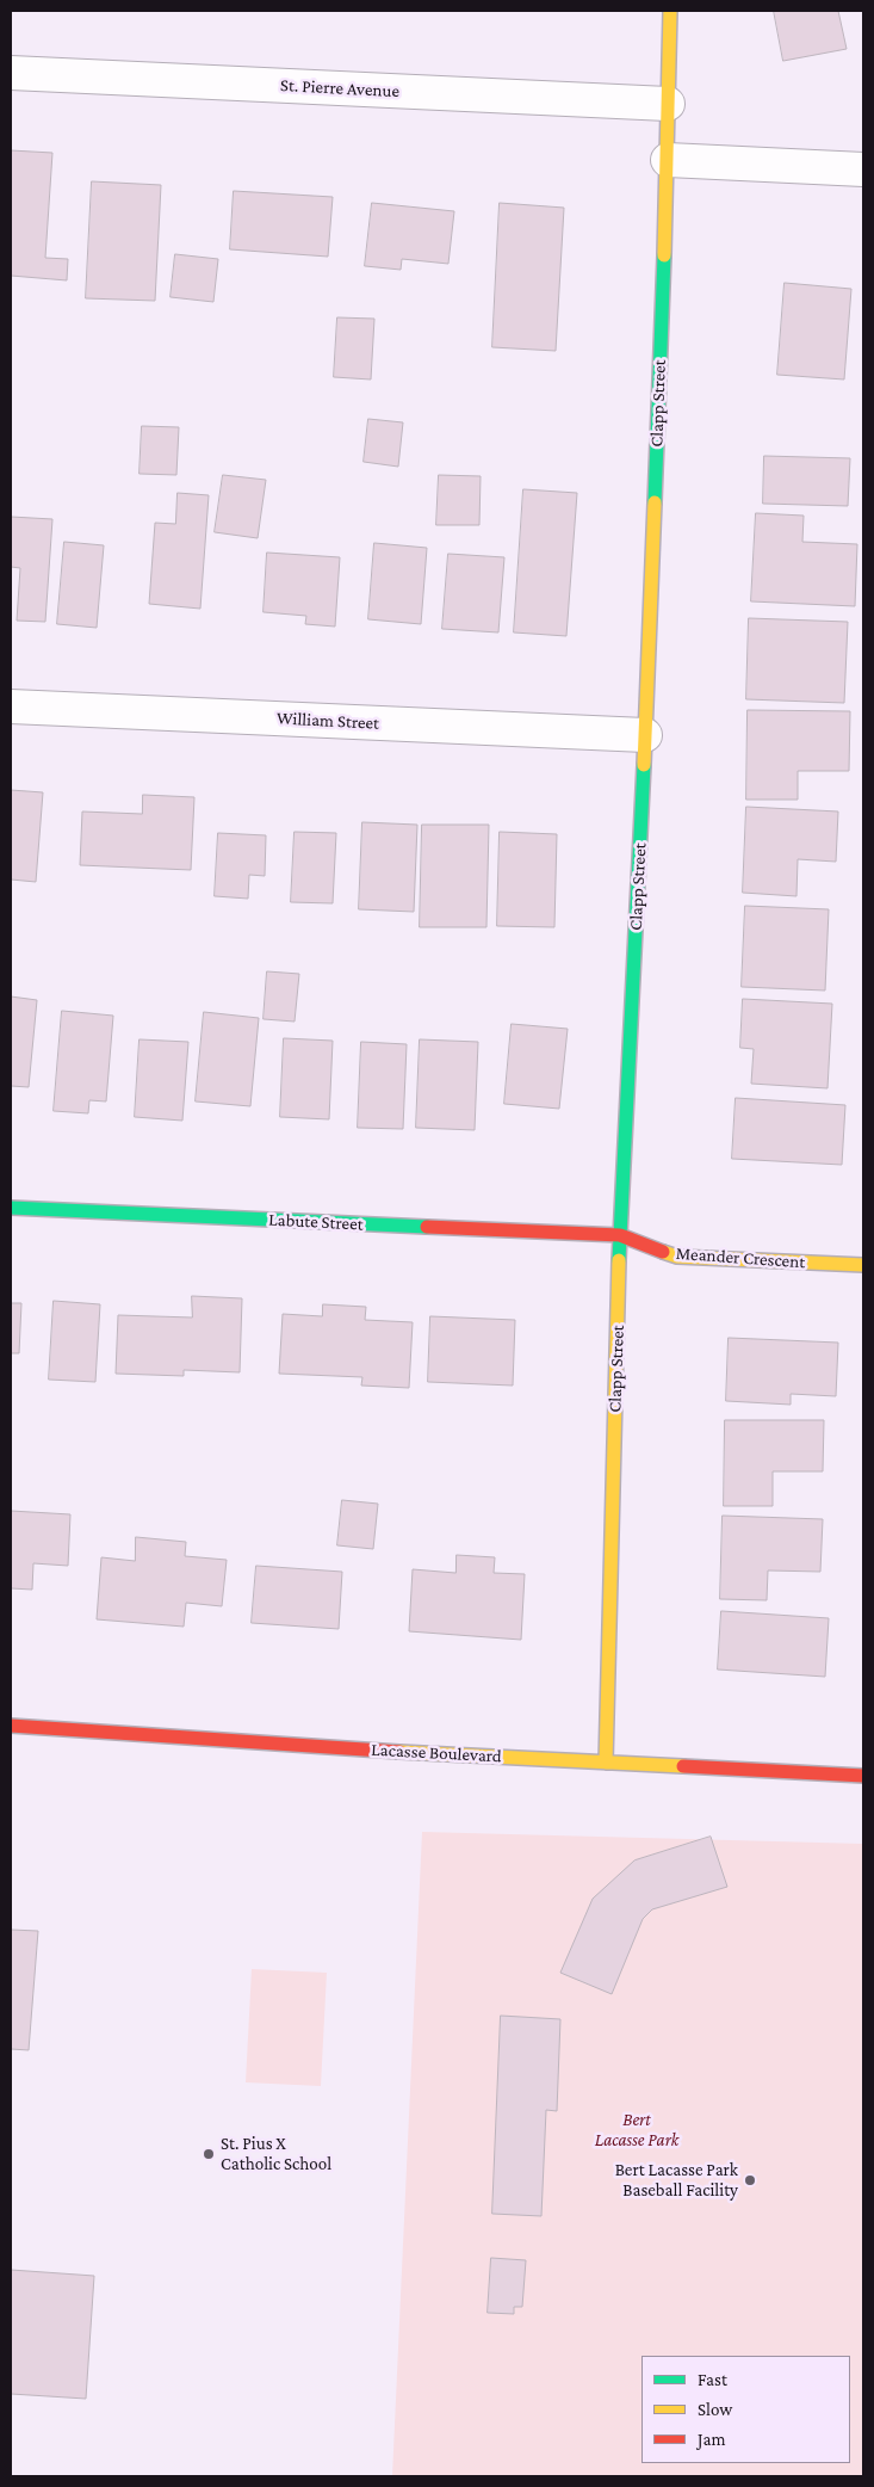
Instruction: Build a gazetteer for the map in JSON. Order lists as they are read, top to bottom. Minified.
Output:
{"streets":{"street":["St. Pierre Avenue","Clapp Street","William Street","Labute Street","Meander Crescent","Lacasse Boulevard"]},"crossings":[["St. Pierre Avenue","Clapp Street"],["Clapp Street","William Street"],["Clapp Street","Labute Street"],["Clapp Street","Meander Crescent"],["Clapp Street","Lacasse Boulevard"],["Labute Street","Meander Crescent"]],"parks":["Bert Lacasse Park"],"places":["St. Pius X Catholic School","Bert Lacasse Park Baseball Facility"],"legend":["Fast","Slow","Jam"]}
